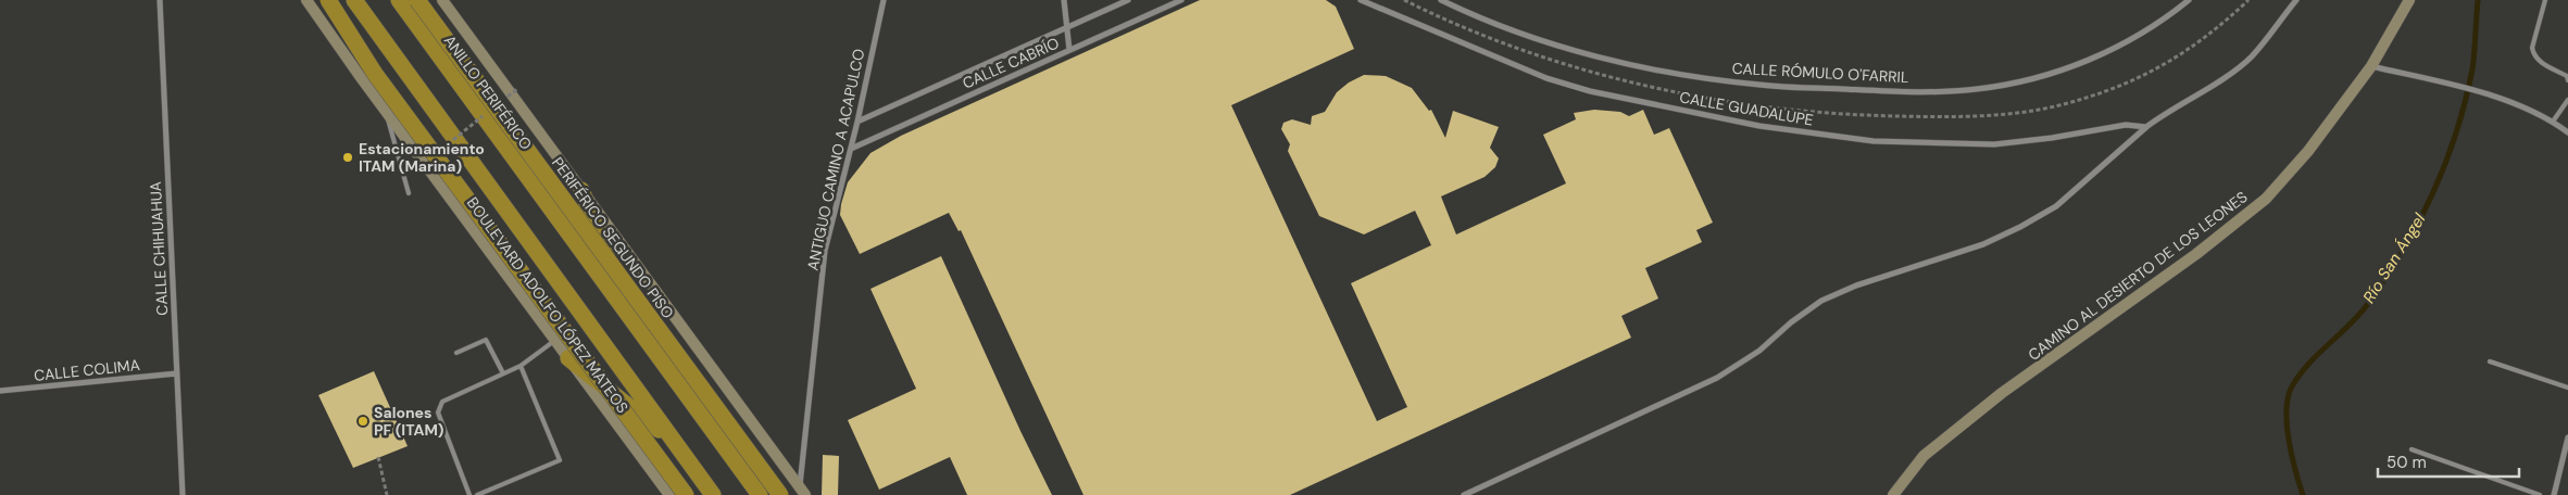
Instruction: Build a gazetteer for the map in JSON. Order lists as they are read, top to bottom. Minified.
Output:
{"streets":{"highway":["ANILLO PERIFÉRICO","PERIFÉRICO SEGUNDO PISO"],"main road":["CAMINO AL DESIERTO DE LOS LEONES","BOULEVARD ADOLFO LÓPEZ MATEOS"],"street":["CALLE CABRÍO","CALLE RÓMULO O'FARRIL","CALLE GUADALUPE","ANTIGUO CAMINO A ACAPULCO","CALLE CHIHUAHUA","CALLE COLIMA"]},"crossings":[["CALLE CABRÍO","ANTIGUO CAMINO A ACAPULCO"],["CALLE CHIHUAHUA","CALLE COLIMA"]],"water":["Río San Ángel"],"places":["Estacionamiento ITAM (Marina)","Salones PF (ITAM)"],"scale_bar":"50 m"}
